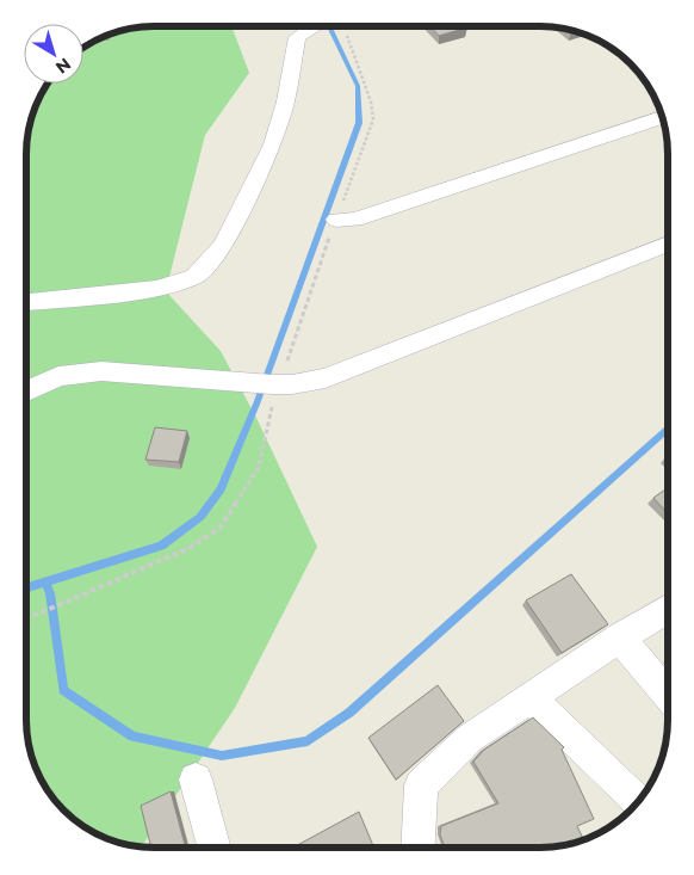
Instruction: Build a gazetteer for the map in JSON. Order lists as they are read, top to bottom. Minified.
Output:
{"north":"bottom right"}
